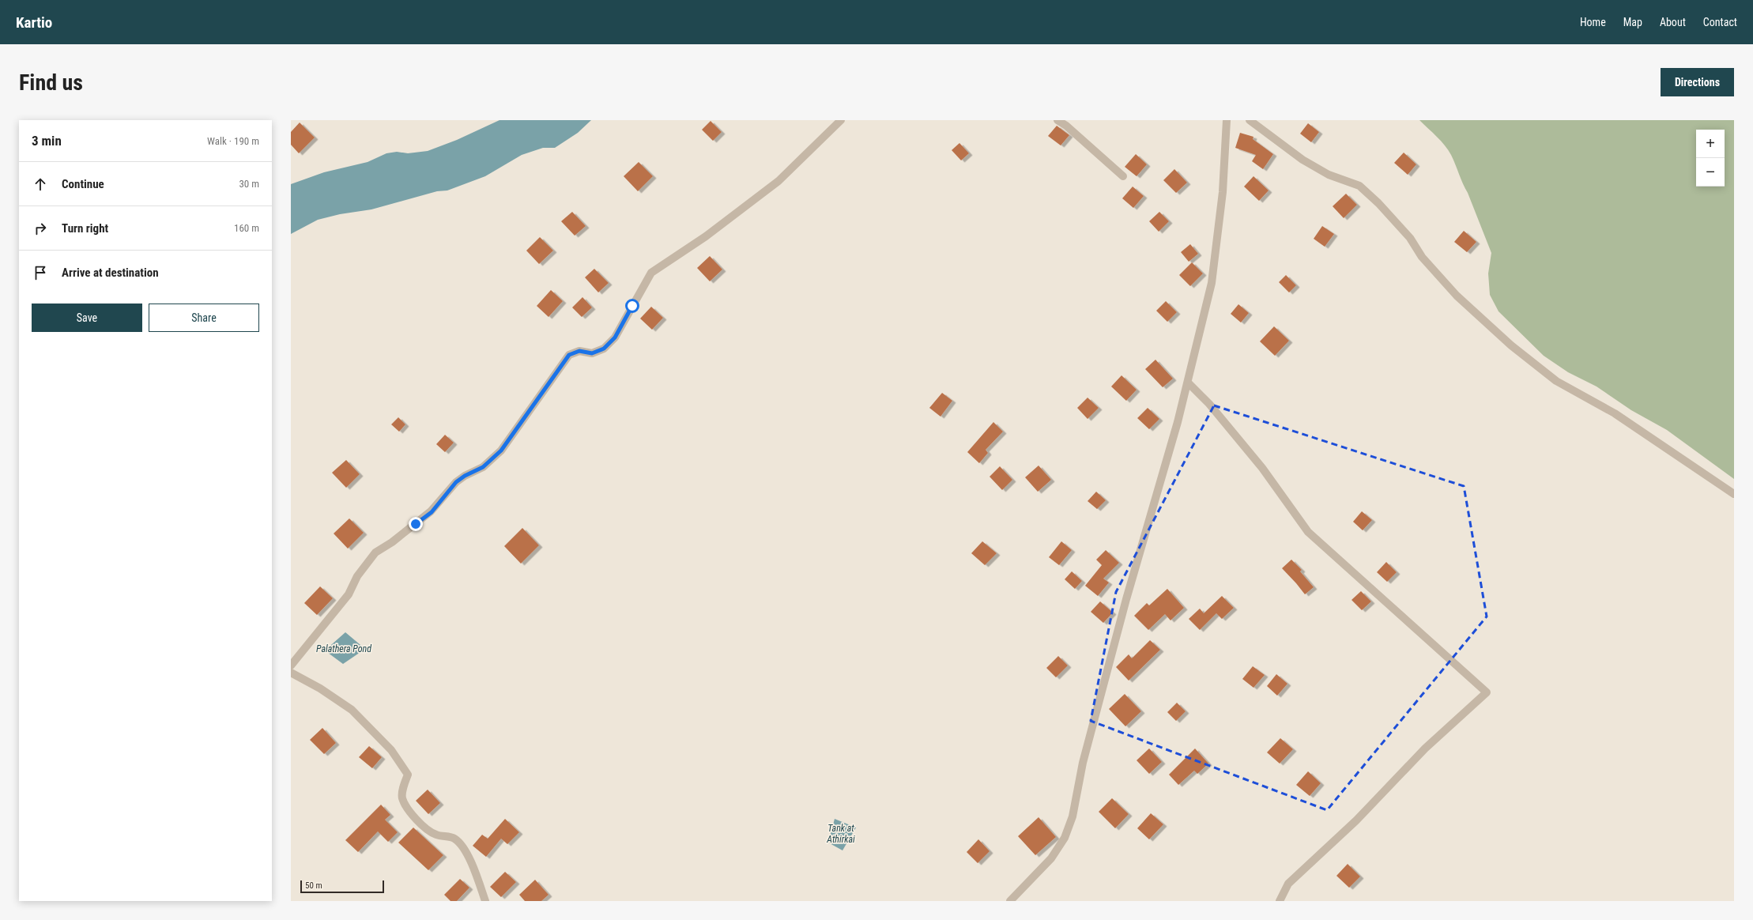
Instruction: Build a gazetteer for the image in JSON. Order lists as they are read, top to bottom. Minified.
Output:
{"water":["Palathera Pond","Tank at Athirkai"],"scale_bar":"50 m","page":{"header":"Kartio","nav":["Home","Map","About","Contact"],"buttons":["Directions",["Save","Share"]],"title":"Find us","heading":["3 min","Walk · 190 m"],"map_buttons":["+","−"],"list":[["Continue","30 m"],["Turn right","160 m"],"Arrive at destination"],"scale":"50 m"}}
